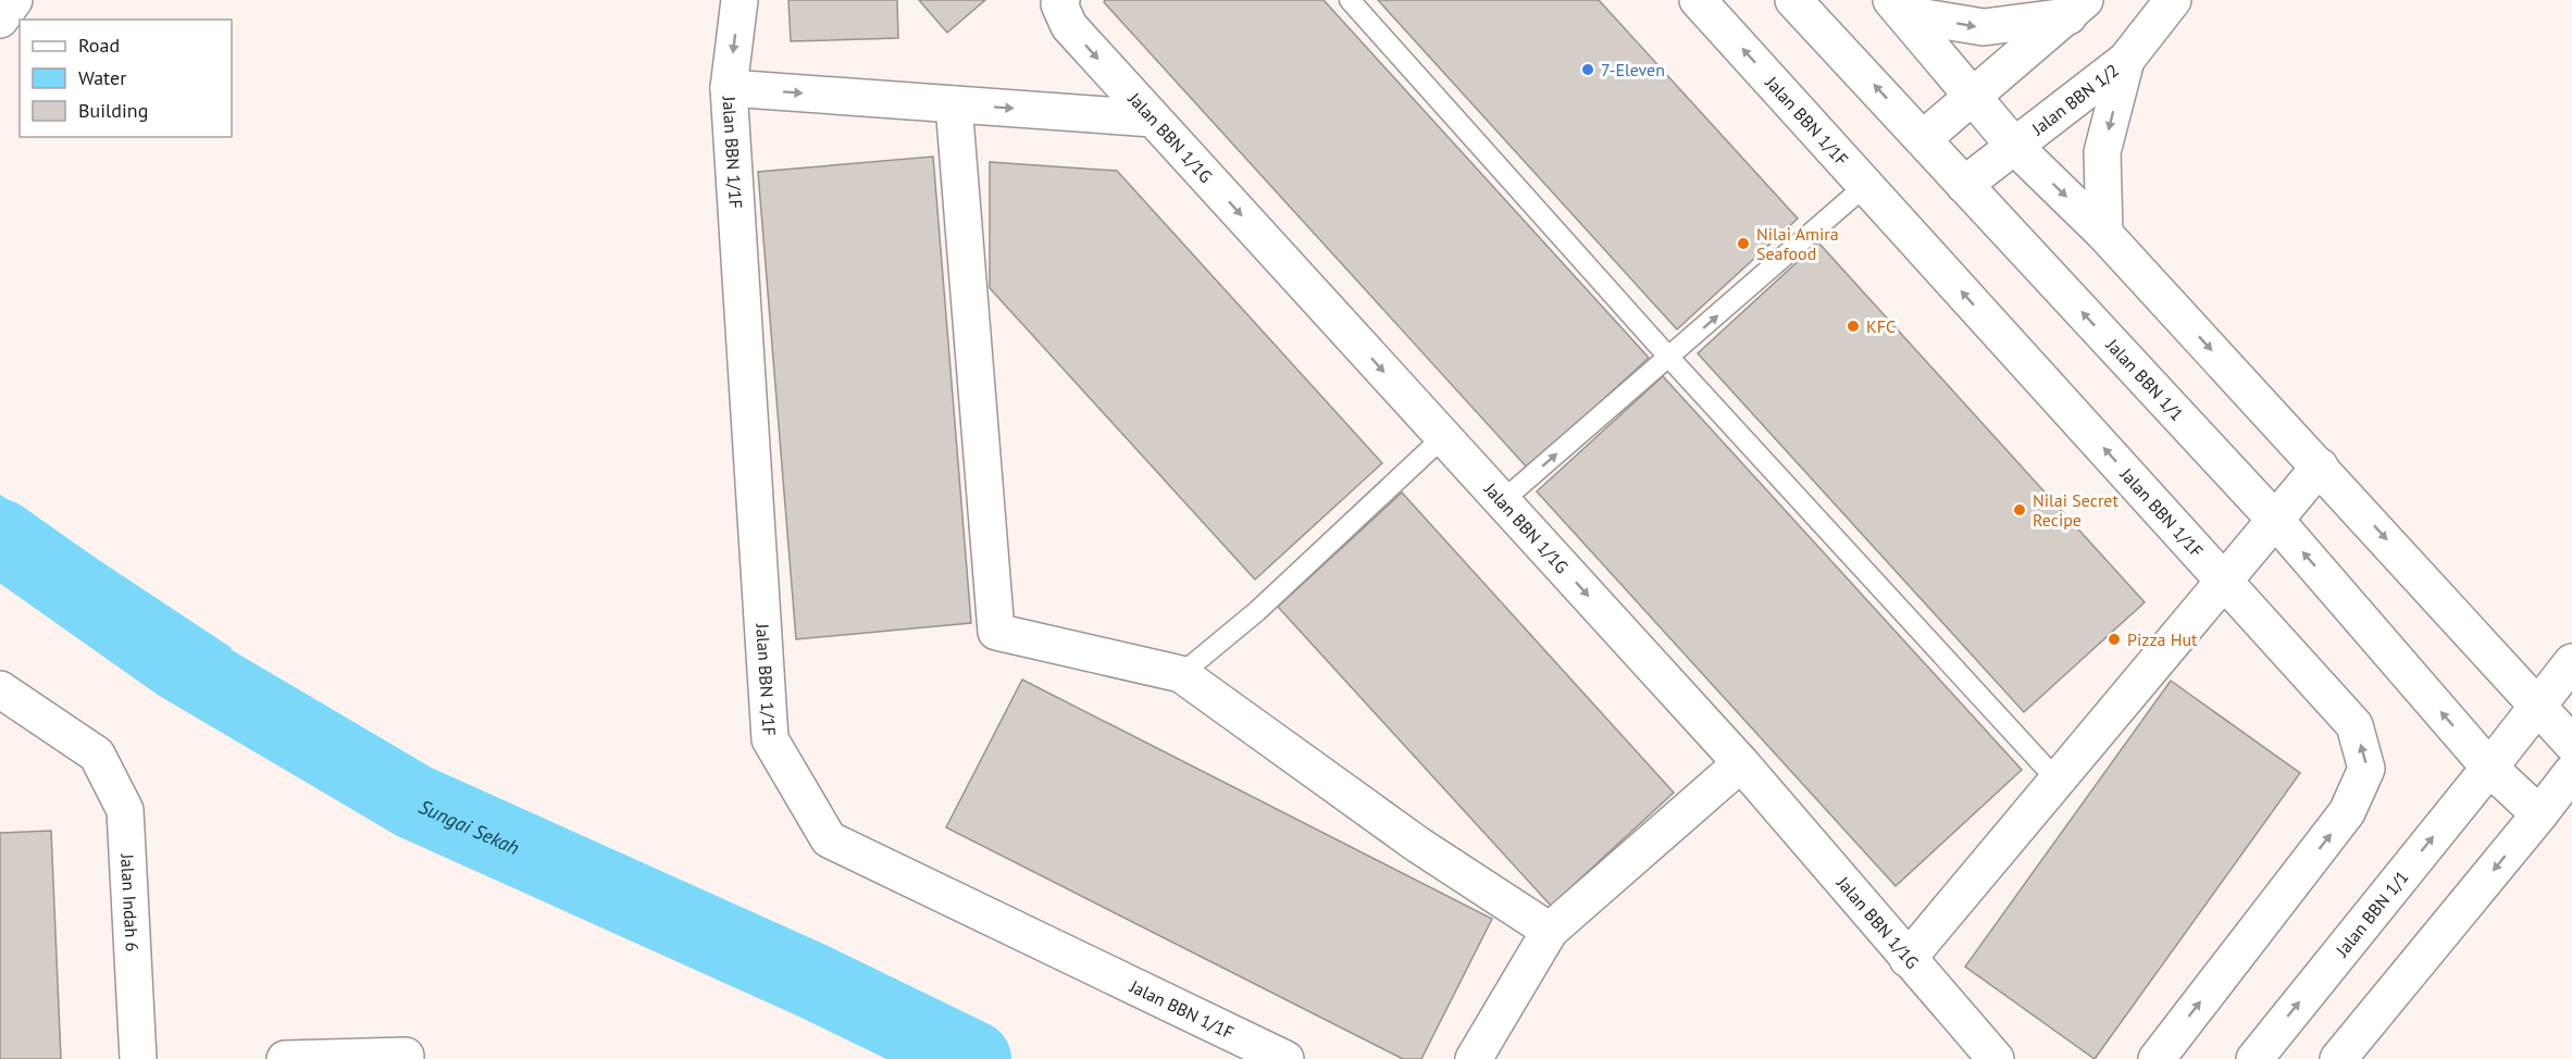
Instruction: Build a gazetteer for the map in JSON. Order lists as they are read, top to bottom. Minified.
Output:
{"streets":{"street":["Jalan BBN 1/2","Jalan BBN 1/1F","Jalan BBN 1/1G","Jalan BBN 1/1","Jalan Indah 6"]},"crossings":[["Jalan BBN 1/2","Jalan BBN 1/1"]],"water":["Sungai Sekah"],"places":["7-Eleven","Nilai Amira Seafood","KFC","Nilai Secret Recipe","Pizza Hut"],"legend":["Road","Water","Building"]}
